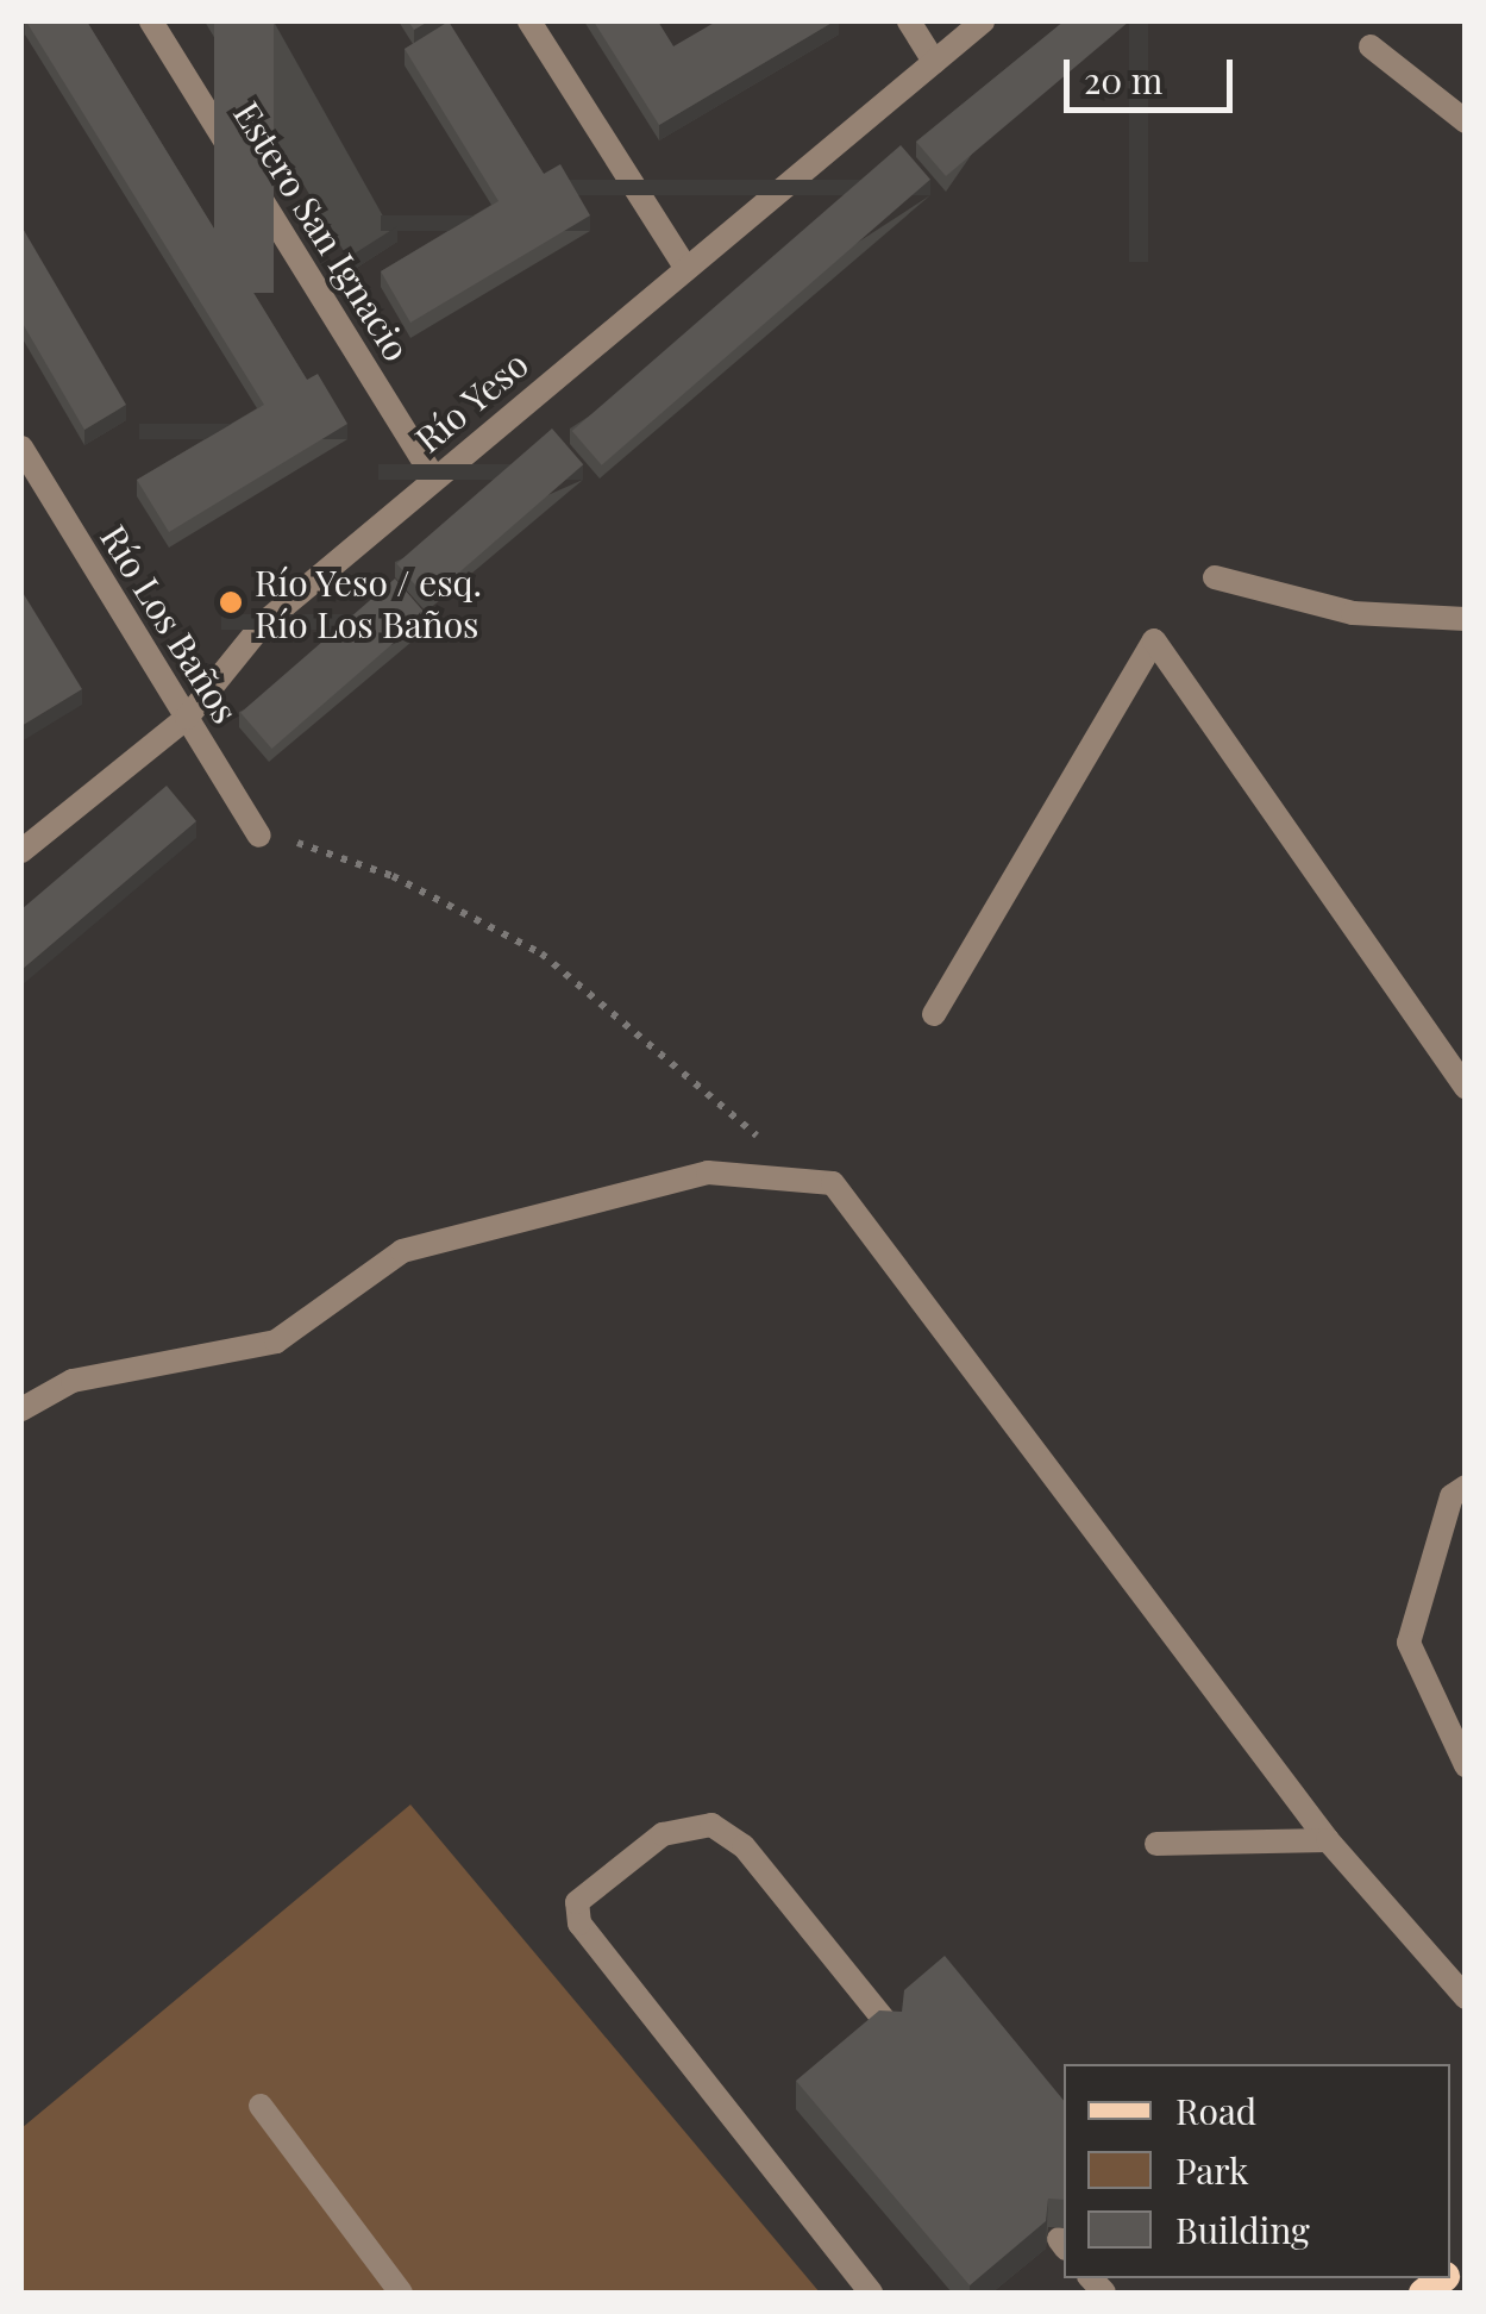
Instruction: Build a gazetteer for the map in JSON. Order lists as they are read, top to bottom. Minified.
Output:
{"streets":{"street":["Estero San Ignacio","Río Yeso","Río Los Baños"]},"crossings":[["Estero San Ignacio","Río Yeso"],["Río Yeso","Río Los Baños"]],"places":["Río Yeso / esq. Río Los Baños"],"legend":["Road","Park","Building"],"scale_bar":"20 m"}
